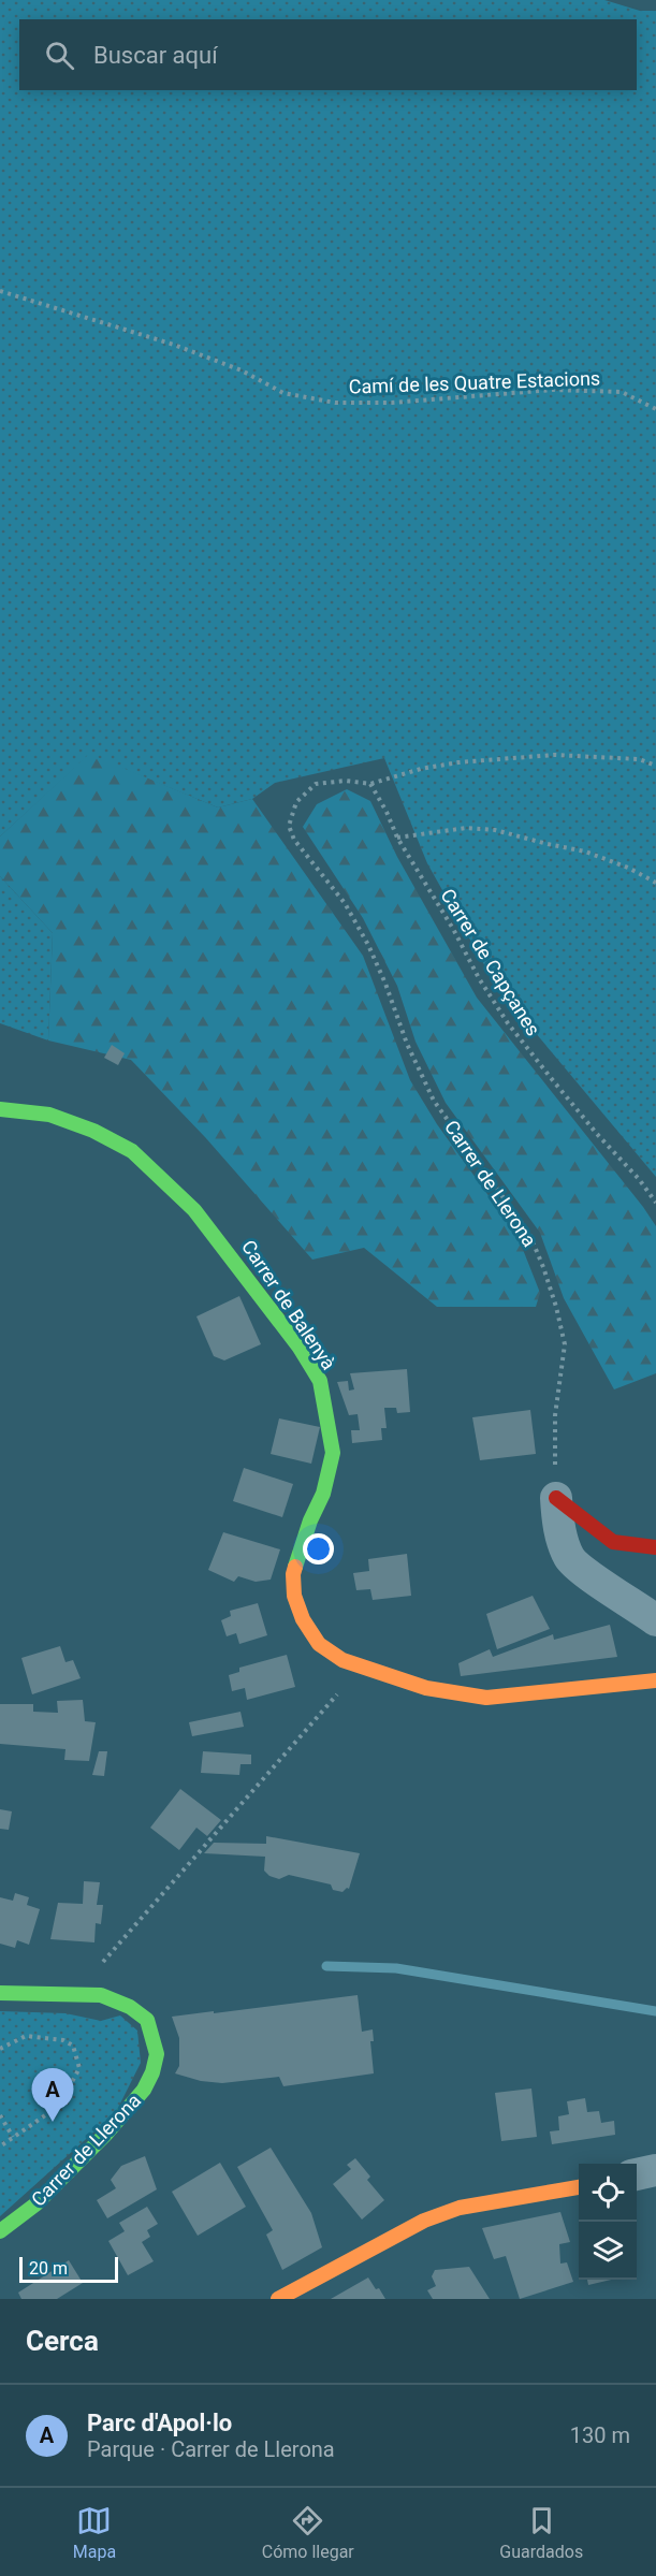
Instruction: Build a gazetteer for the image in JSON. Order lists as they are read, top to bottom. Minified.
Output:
{"streets":{"street":["Carrer de Llerona","Carrer de Balenyà"],"path":["Camí de les Quatre Estacions","Carrer de Capçanes"]},"crossings":[["Carrer de Capçanes","Carrer de Llerona"]],"scale_bar":"20 m","page":{"search":"Buscar aquí","pins":"A","scale":"20 m","heading":"Cerca","list":[{"mark":"A","name":"Parc d'Apol·lo","note":"Parque · Carrer de Llerona","value":"130 m"}],"nav":["Mapa","Cómo llegar","Guardados"]}}
